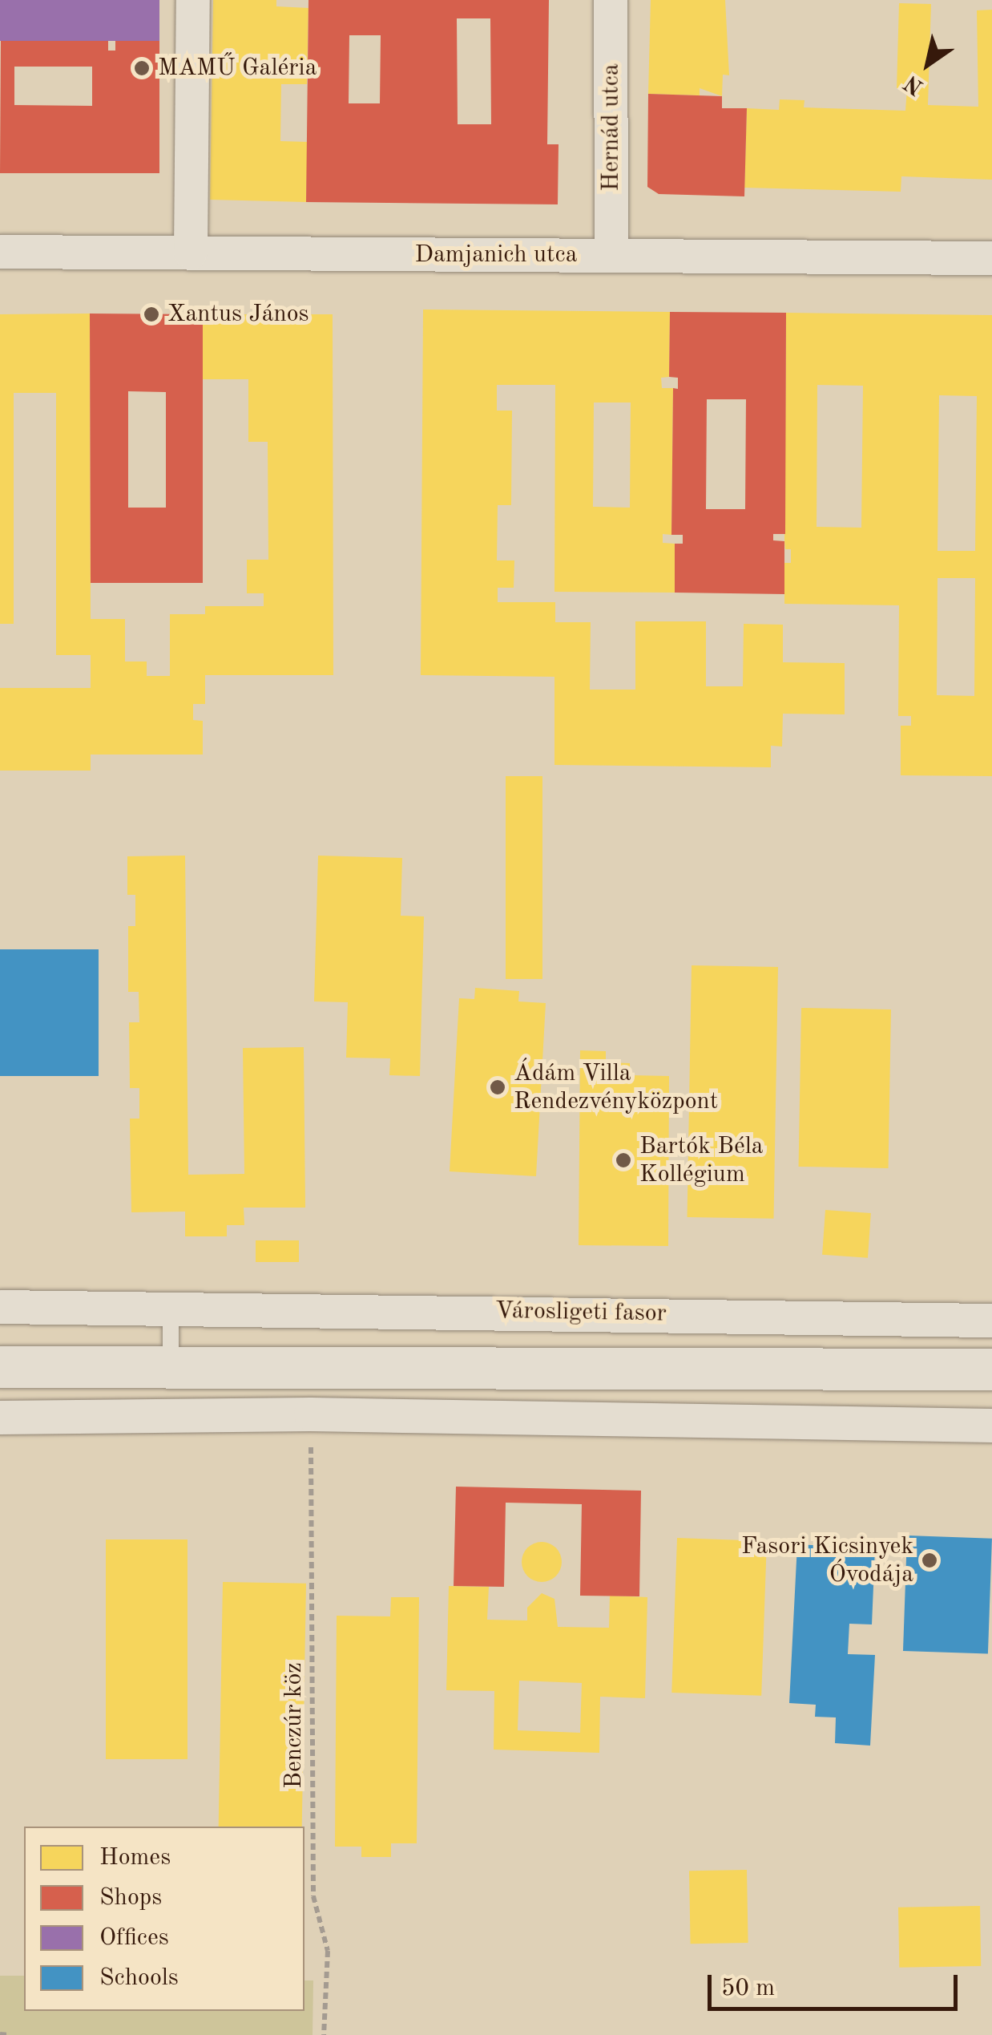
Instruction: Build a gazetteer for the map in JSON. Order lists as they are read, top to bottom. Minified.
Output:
{"streets":{"street":["Hernád utca","Damjanich utca","Városligeti fasor"],"path":["Benczúr köz"]},"crossings":[["Hernád utca","Damjanich utca"]],"places":["MAMŰ Galéria","Xantus János","Ádám Villa Rendezvényközpont","Bartók Béla Kollégium","Fasori Kicsinyek Óvodája"],"legend":["Homes","Shops","Offices","Schools"],"scale_bar":"50 m","north":"bottom left"}
